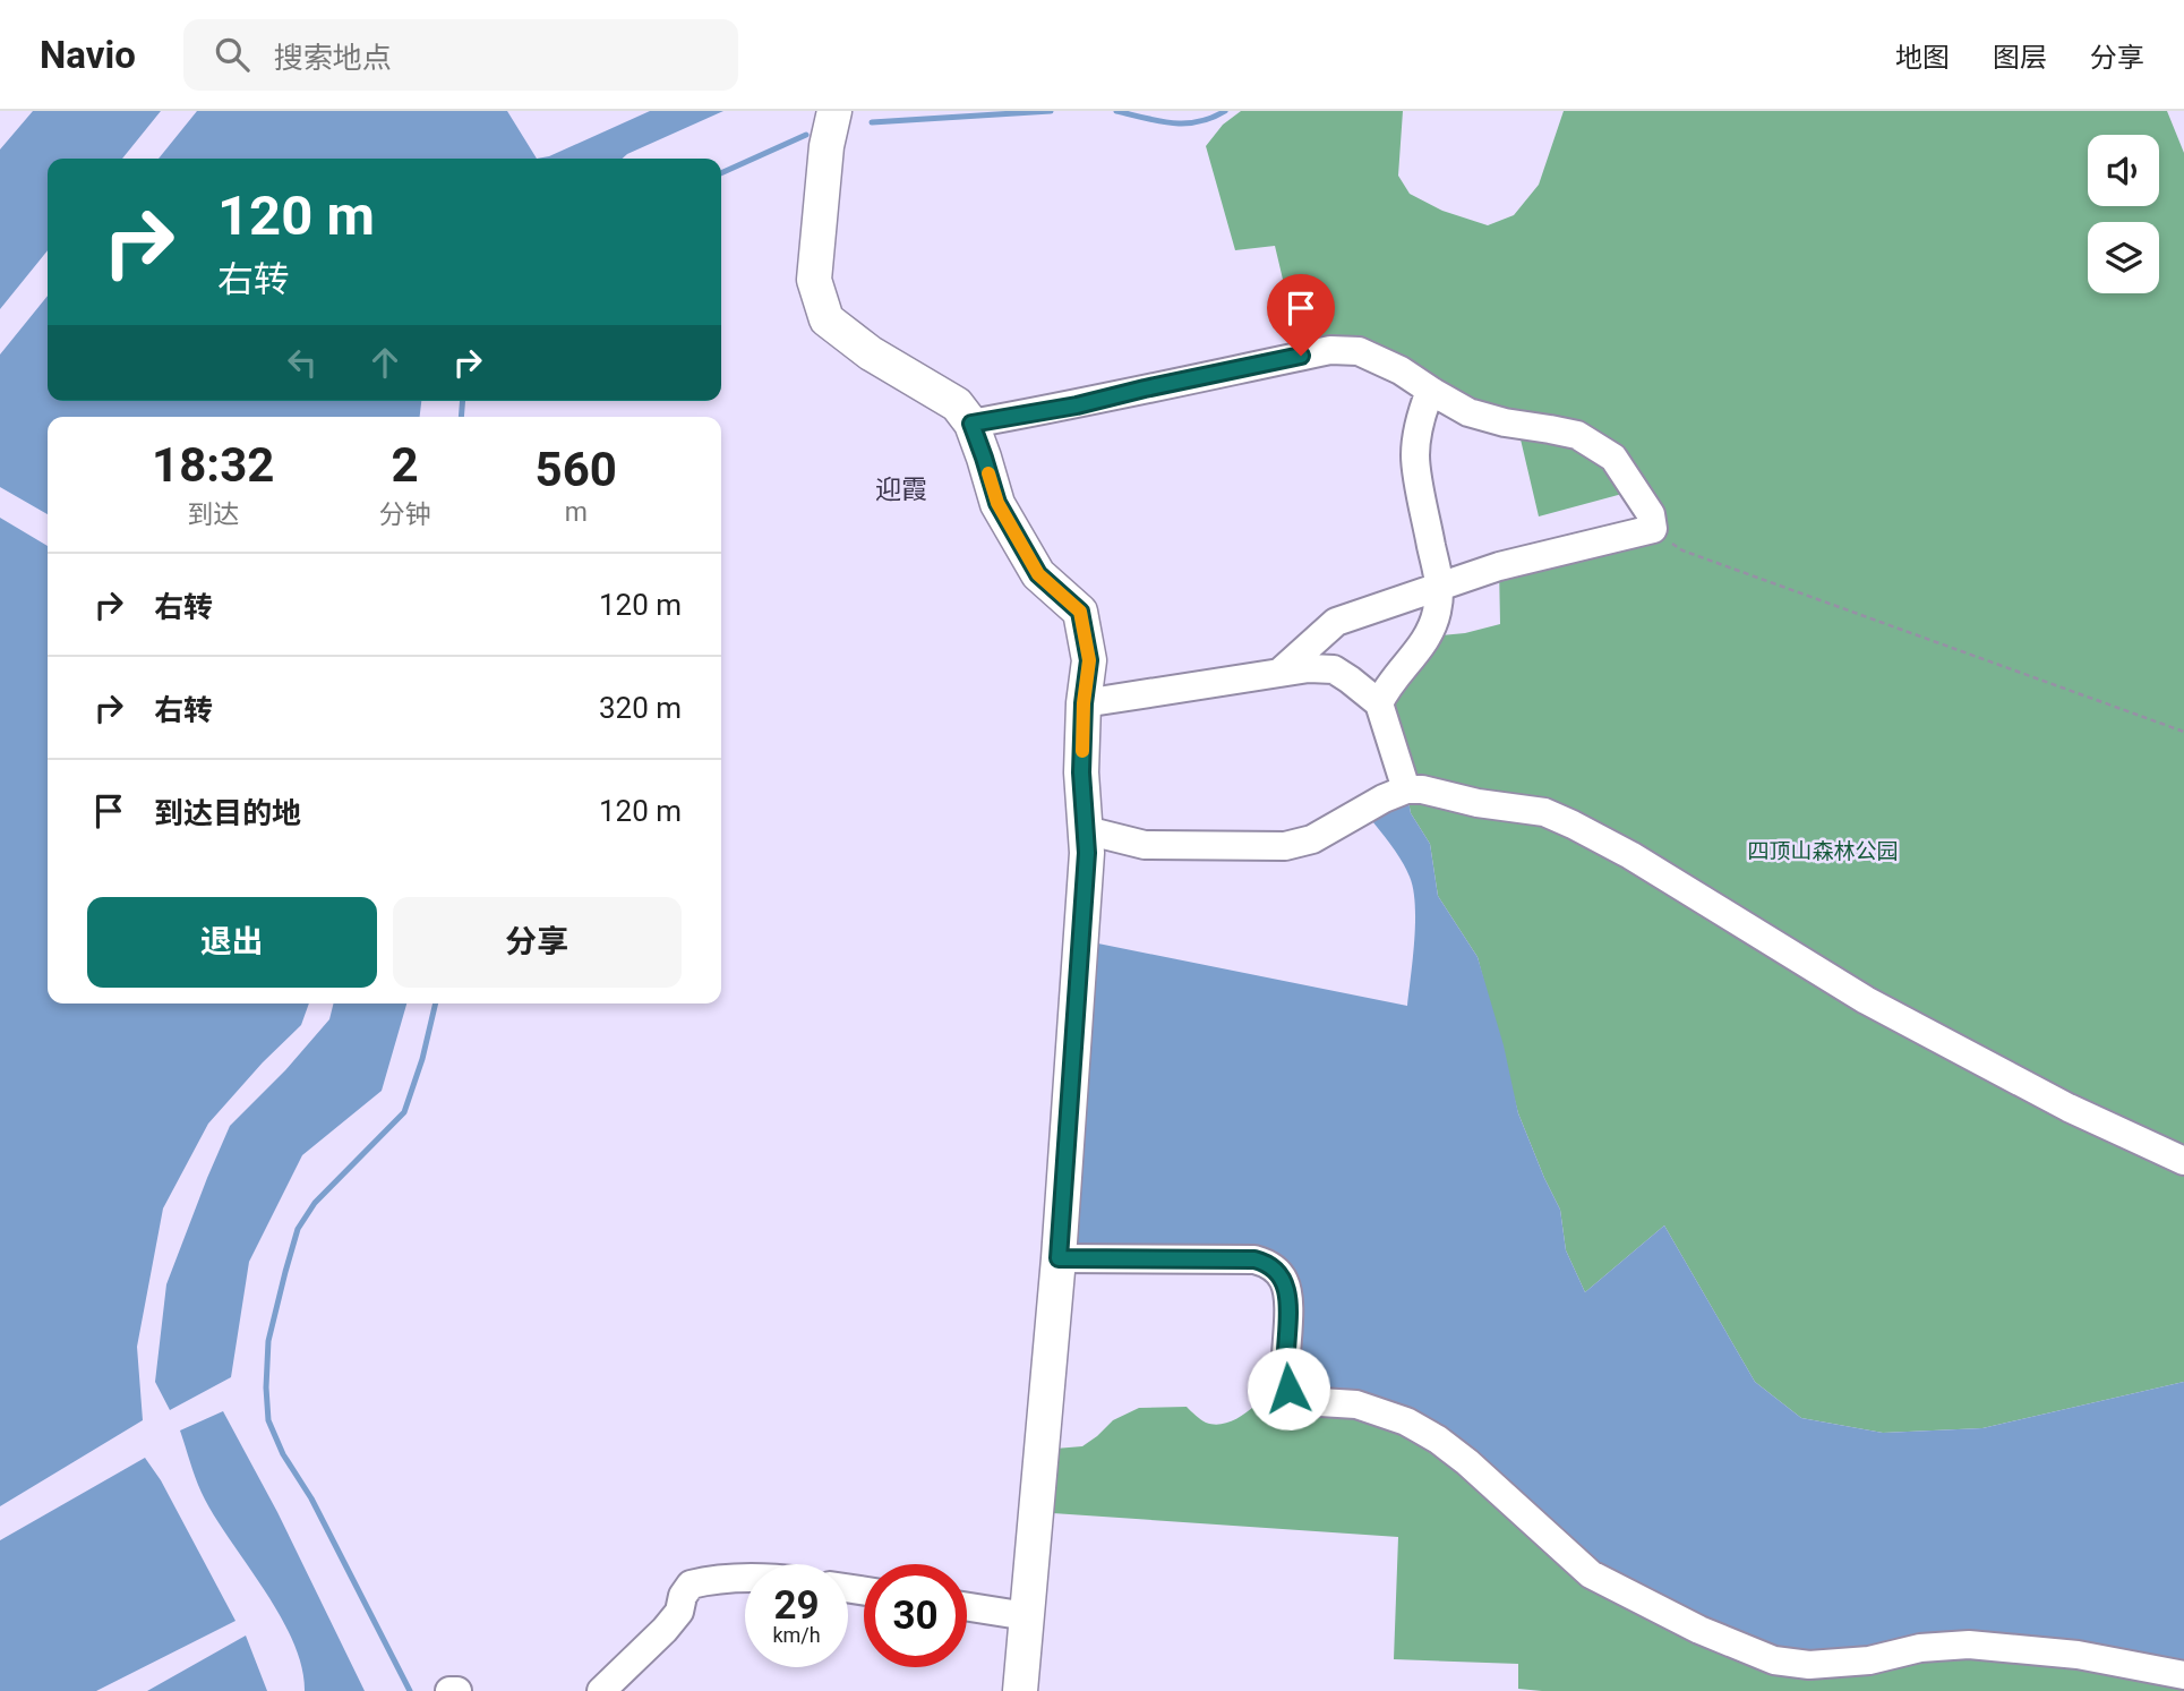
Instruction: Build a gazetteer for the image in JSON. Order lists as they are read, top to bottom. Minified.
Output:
{"districts":["迎霞"],"parks":["四顶山森林公园"],"page":{"header":"Navio","search":"搜索地点","nav":["地图","图层","分享"],"turn":["120 m","右转"],"eta":["18:32","到达","2","分钟","560","m"],"list":[{"name":"右转","value":"120 m"},{"name":"右转","value":"320 m"},{"name":"到达目的地","value":"120 m"}],"buttons":["退出","分享"],"speed":"29 km/h","limit":"30"}}
